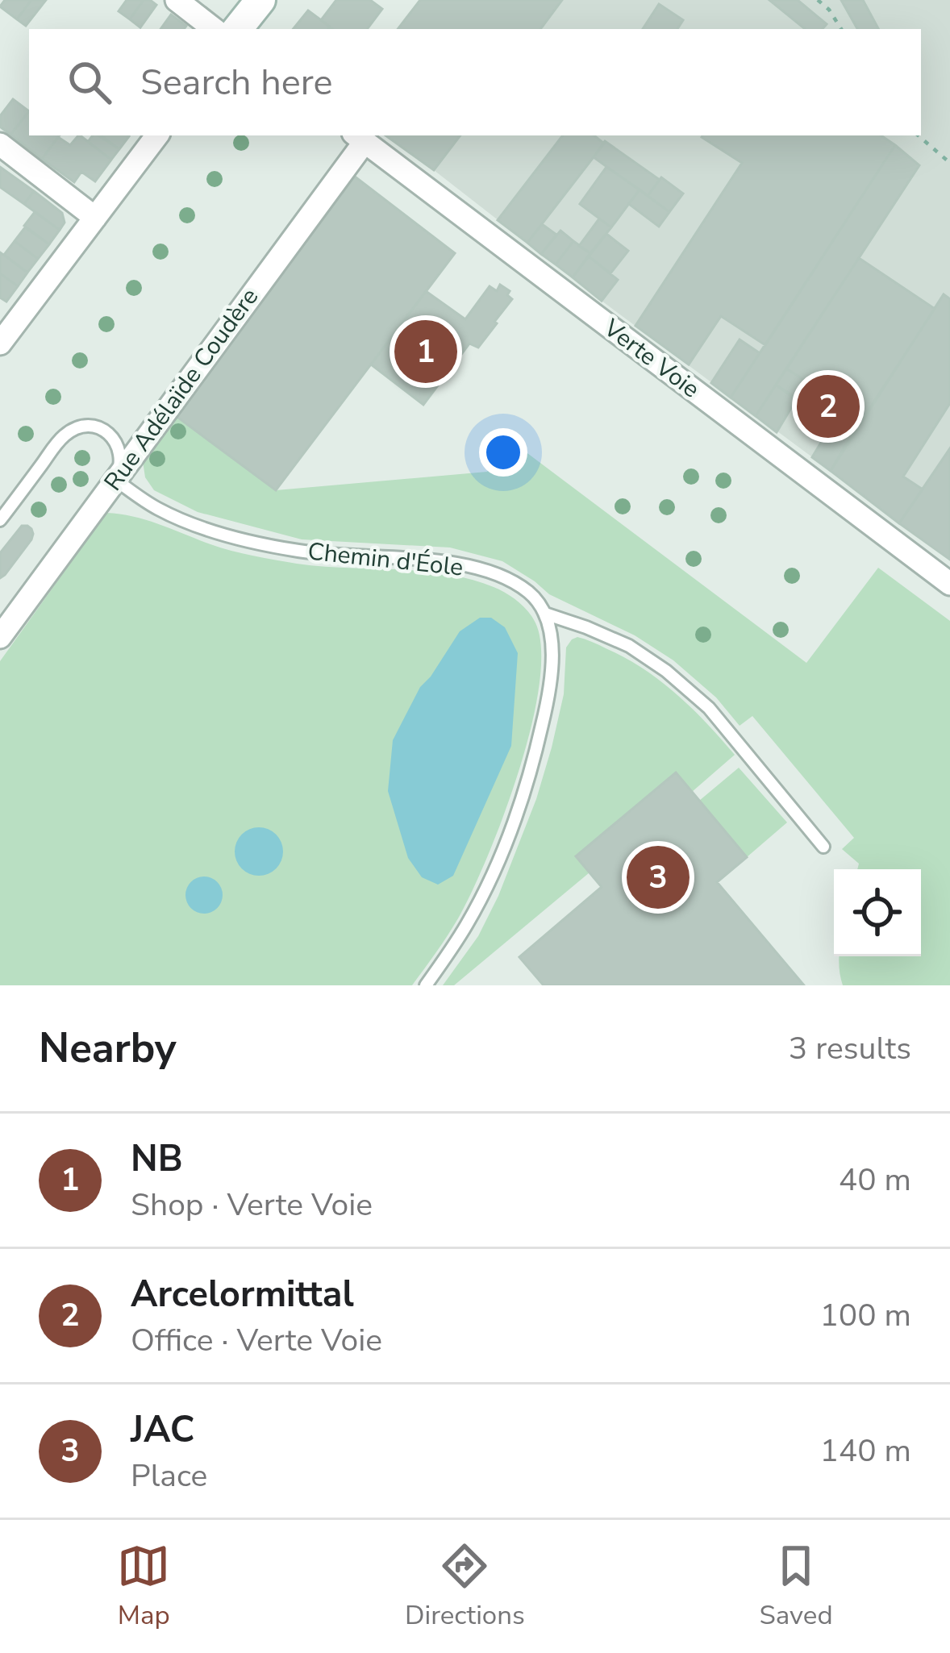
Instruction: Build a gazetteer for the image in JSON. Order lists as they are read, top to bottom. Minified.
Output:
{"streets":{"street":["Verte Voie","Rue Adélaïde Coudère"],"lane":["Chemin d'Éole"]},"crossings":[["Verte Voie","Rue Adélaïde Coudère"],["Rue Adélaïde Coudère","Chemin d'Éole"]],"page":{"search":"Search here","pins":["1","2","3"],"heading":["Nearby","3 results"],"list":[{"mark":"1","name":"NB","note":"Shop · Verte Voie","value":"40 m"},{"mark":"2","name":"Arcelormittal","note":"Office · Verte Voie","value":"100 m"},{"mark":"3","name":"JAC","note":"Place","value":"140 m"}],"nav":["Map","Directions","Saved"]}}
